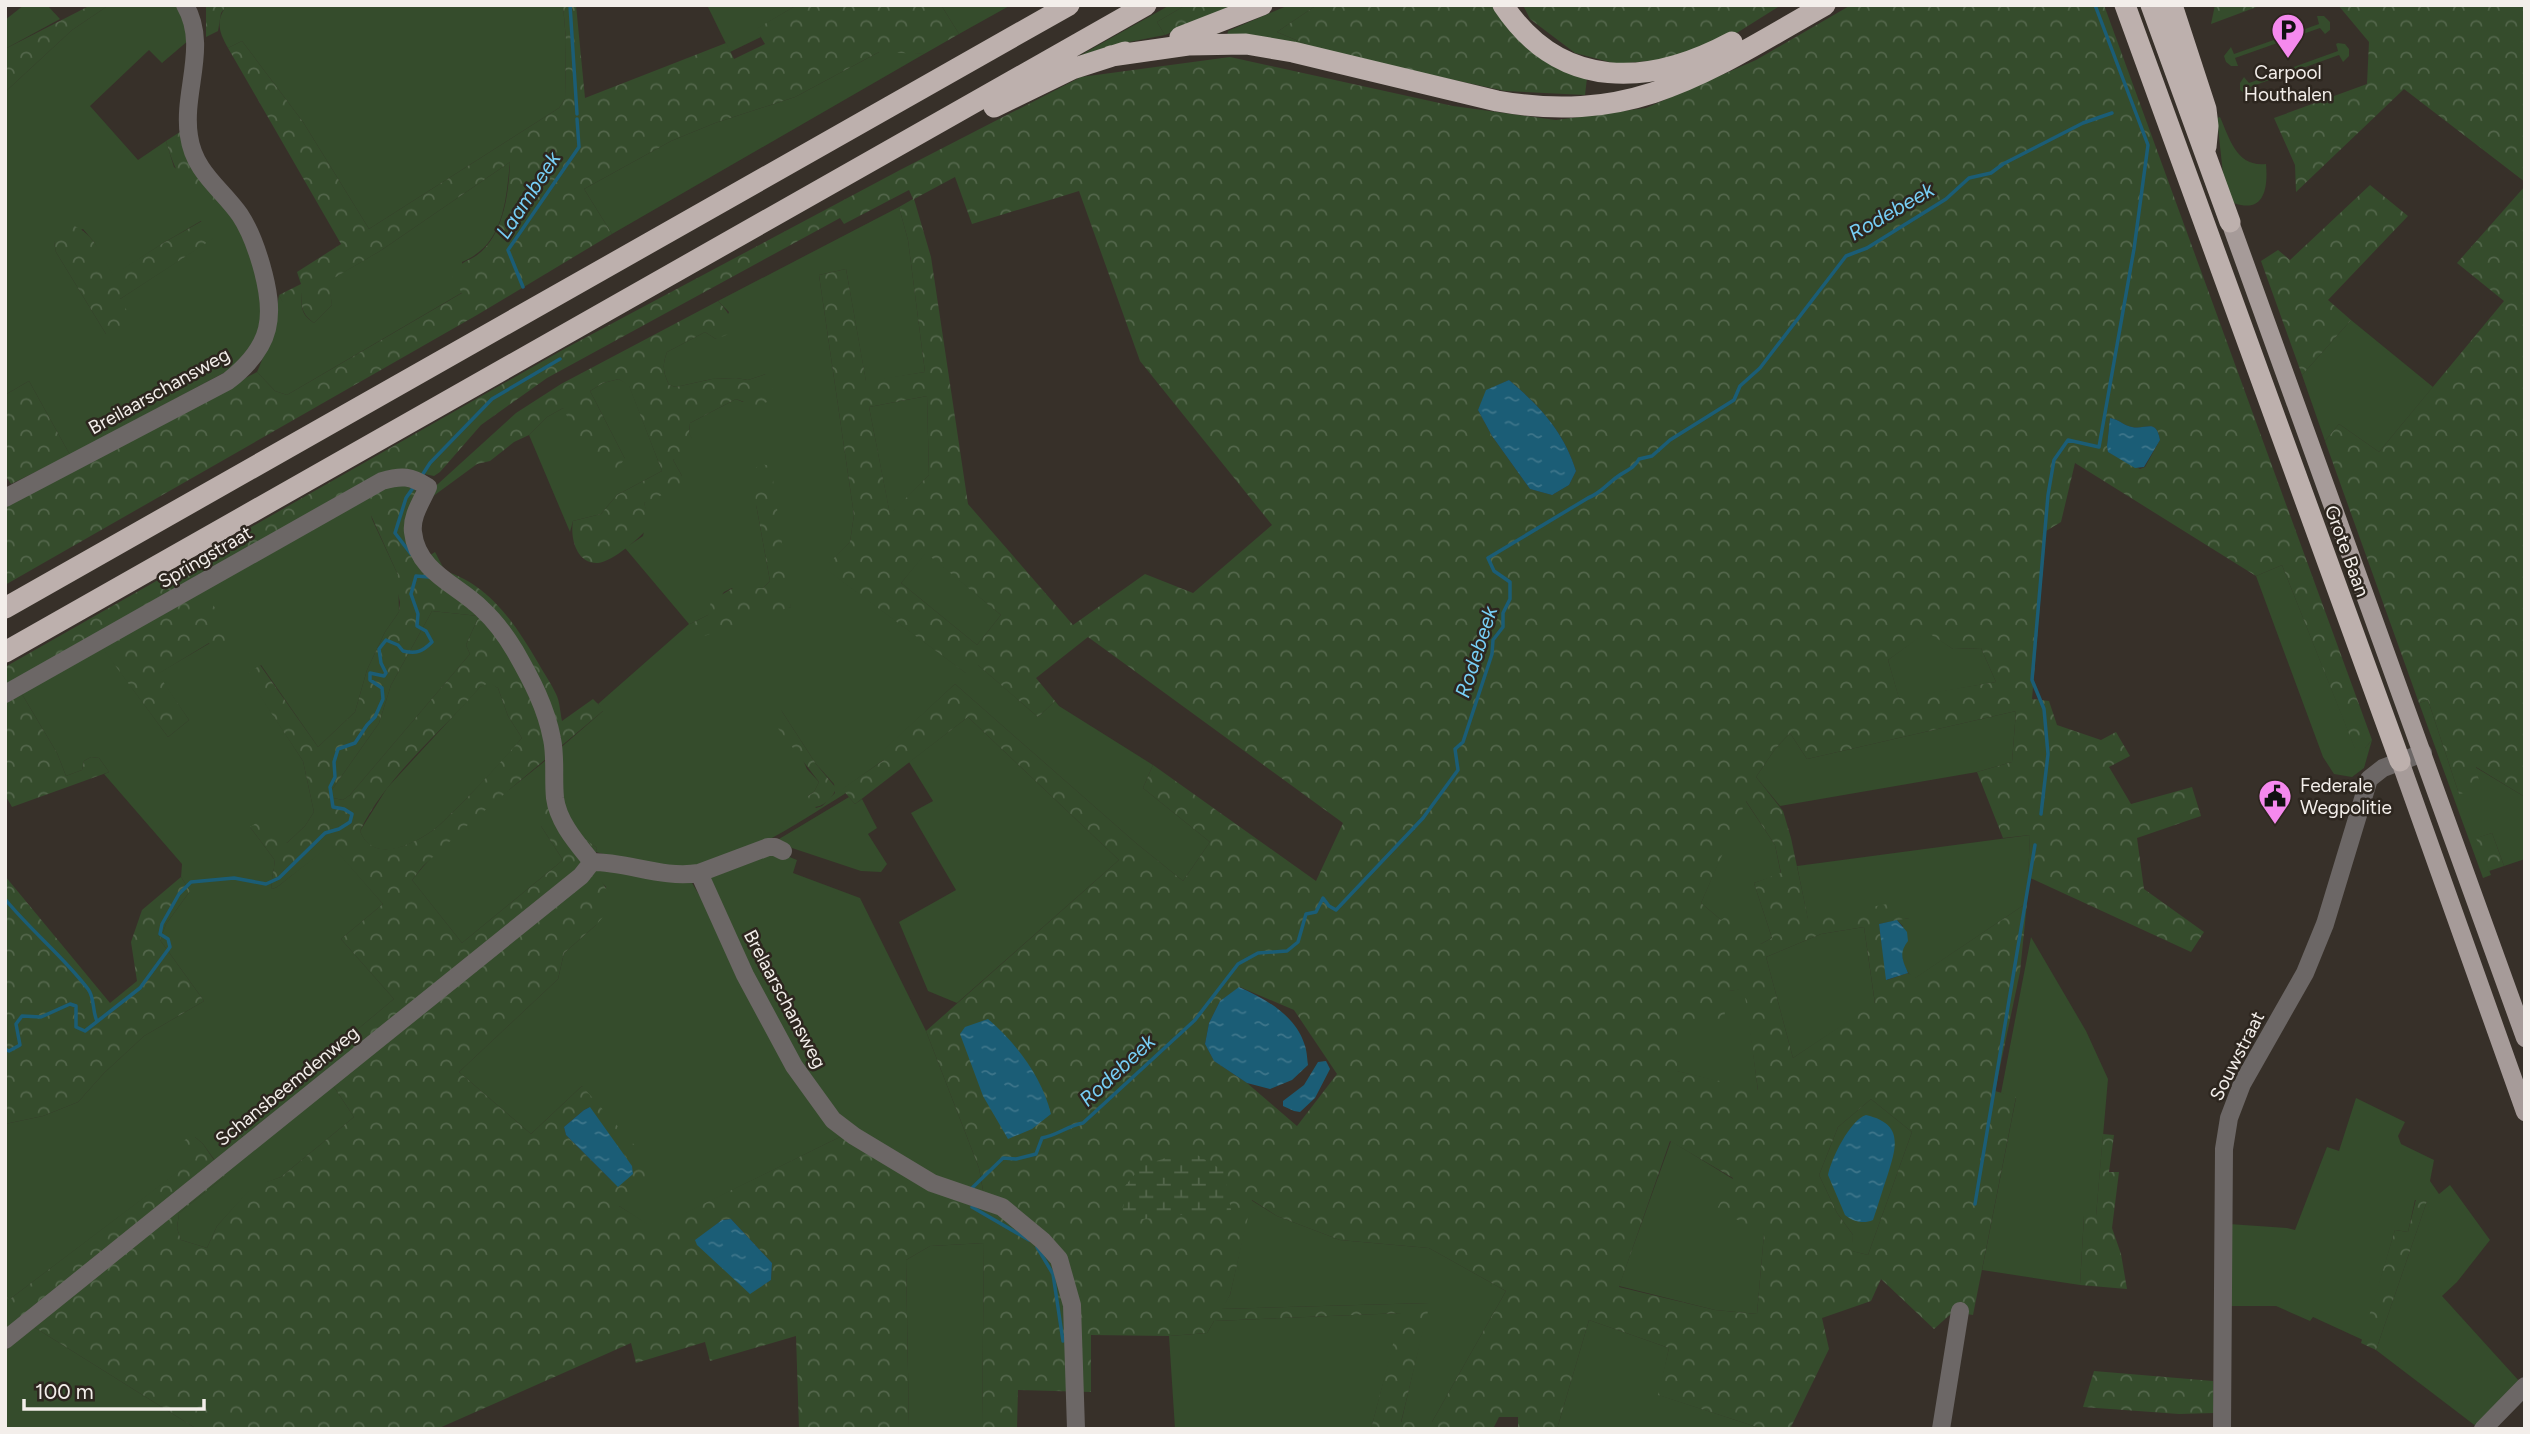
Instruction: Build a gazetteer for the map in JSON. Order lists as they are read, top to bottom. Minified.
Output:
{"streets":{"highway":["Grote Baan"],"street":["Breilaarschansweg","Springstraat","Brelaarschansweg","Souwstraat","Schansbeemdenweg"]},"crossings":[["Grote Baan","Souwstraat"],["Springstraat","Schansbeemdenweg"]],"water":["Laambeek","Rodebeek"],"places":{"parking":["Carpool Houthalen"],"public building":["Federale Wegpolitie"]},"scale_bar":"100 m"}
